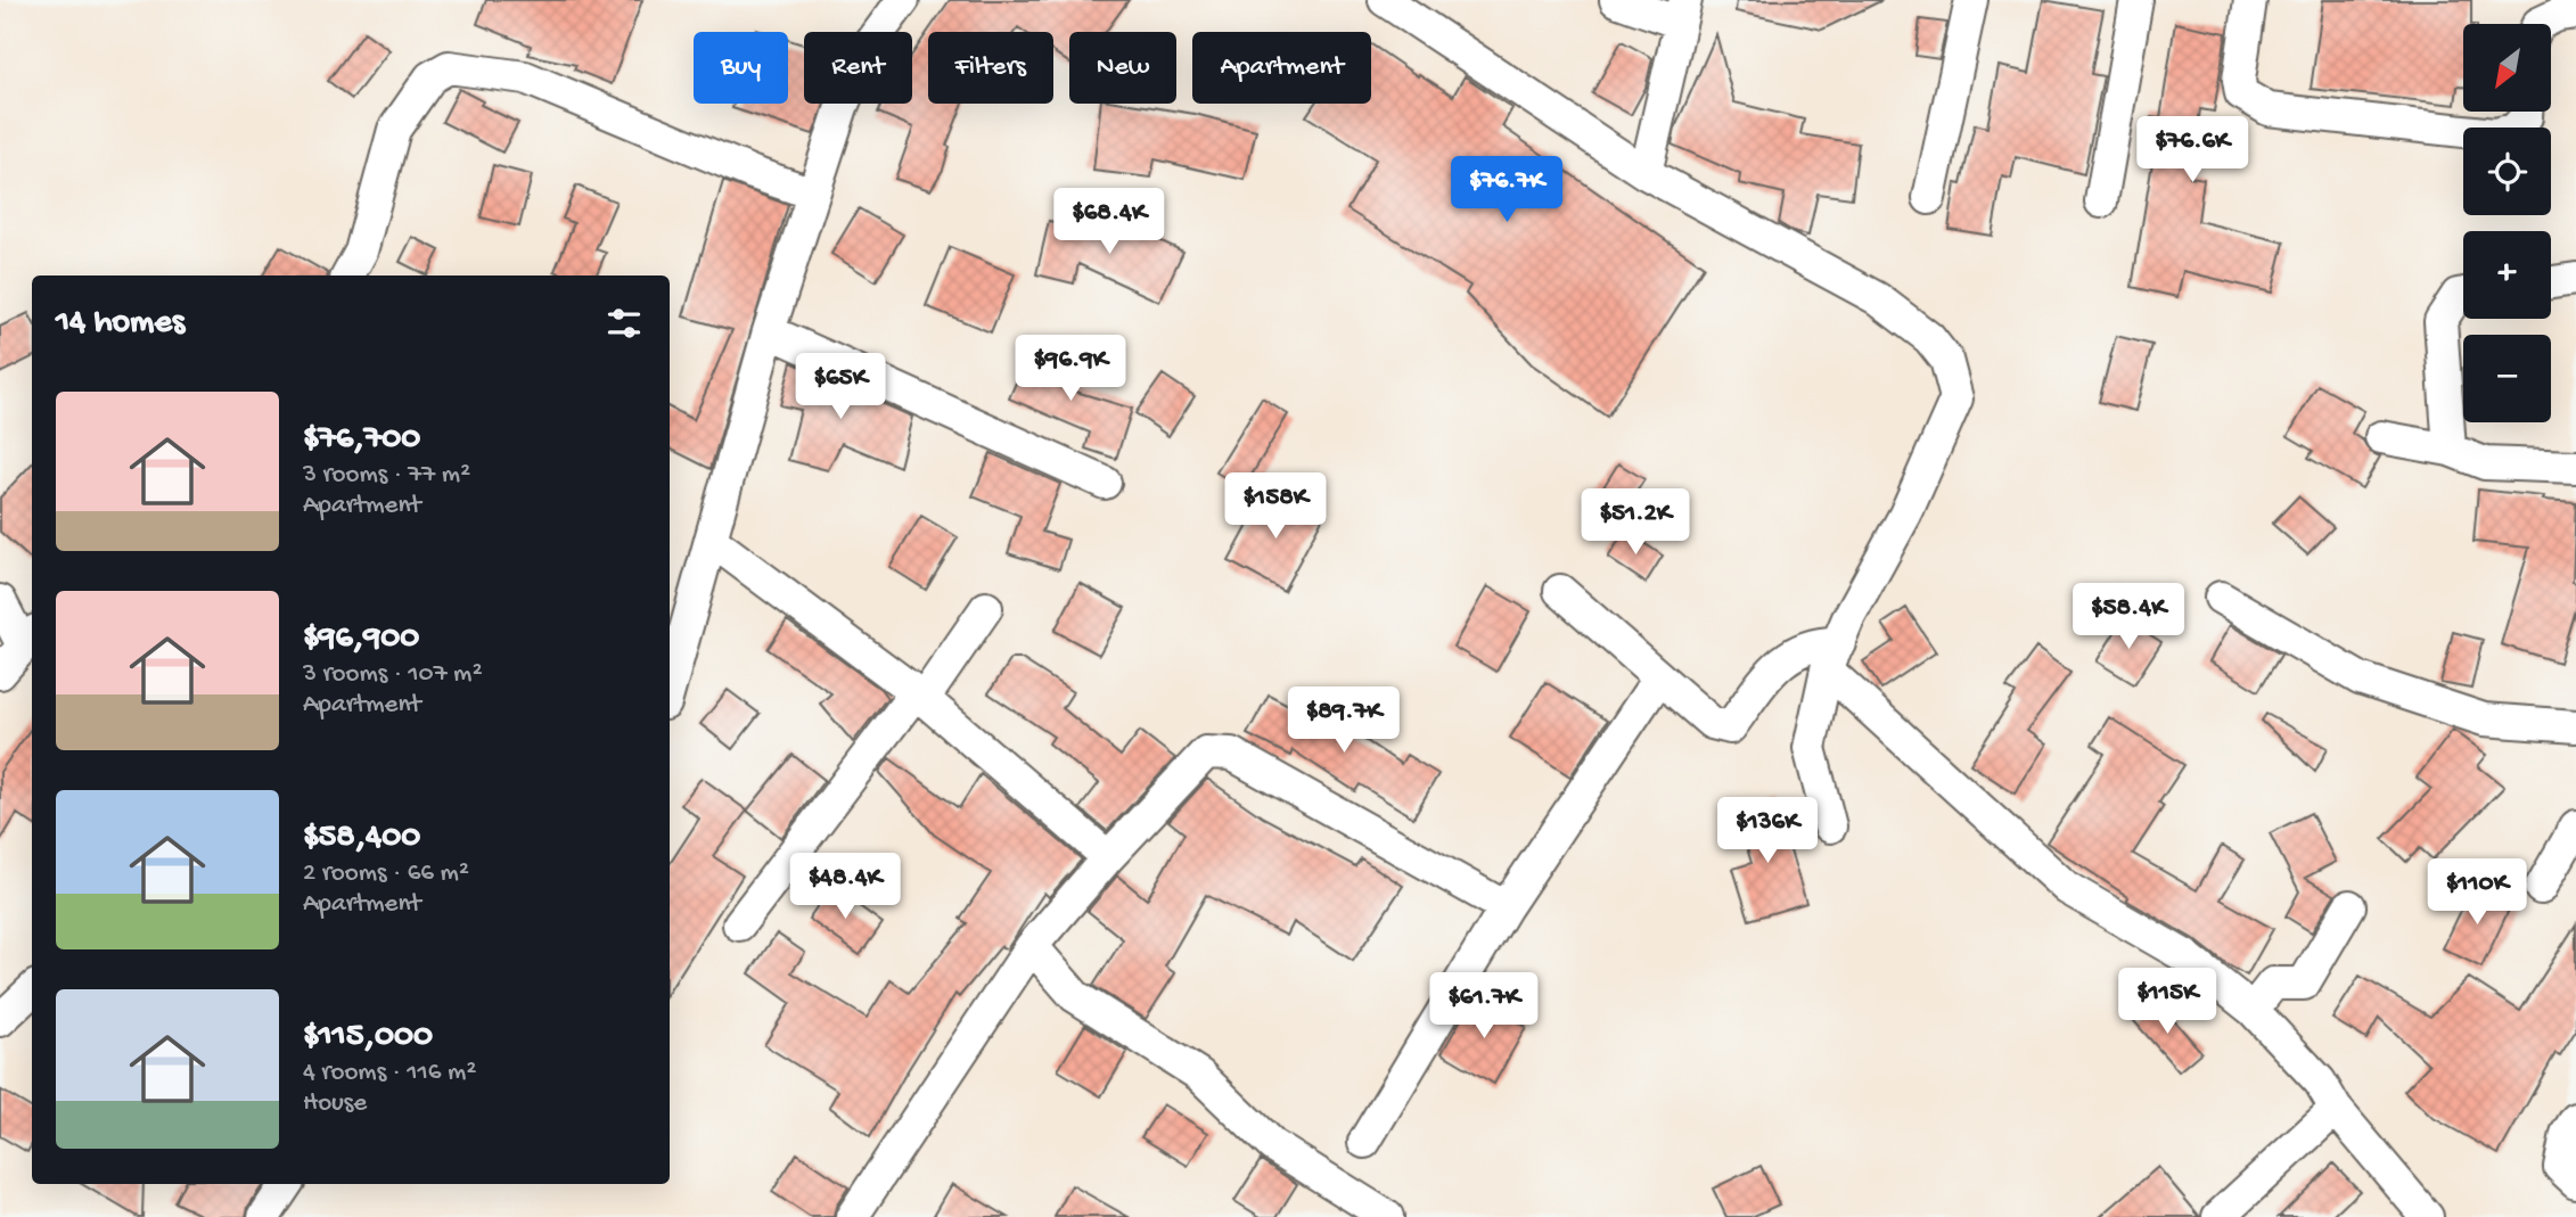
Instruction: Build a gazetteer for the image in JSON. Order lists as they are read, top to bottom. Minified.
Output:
{"north":"bottom left","page":{"map_buttons":["+","−"],"chip":["Buy","Rent","Filters","New","Apartment"],"price":["$76.6K","$76.7K","$68.4K","$96.9K","$65K","$158K","$51.2K","$58.4K","$89.7K","$136K","$48.4K","$110K","$115K","$61.7K"],"heading":"14 homes","list":[{"name":"$76,700","note":"3 rooms · 77 m² · Apartment"},{"name":"$96,900","note":"3 rooms · 107 m² · Apartment"},{"name":"$58,400","note":"2 rooms · 66 m² · Apartment"},{"name":"$115,000","note":"4 rooms · 116 m² · House"}]}}
